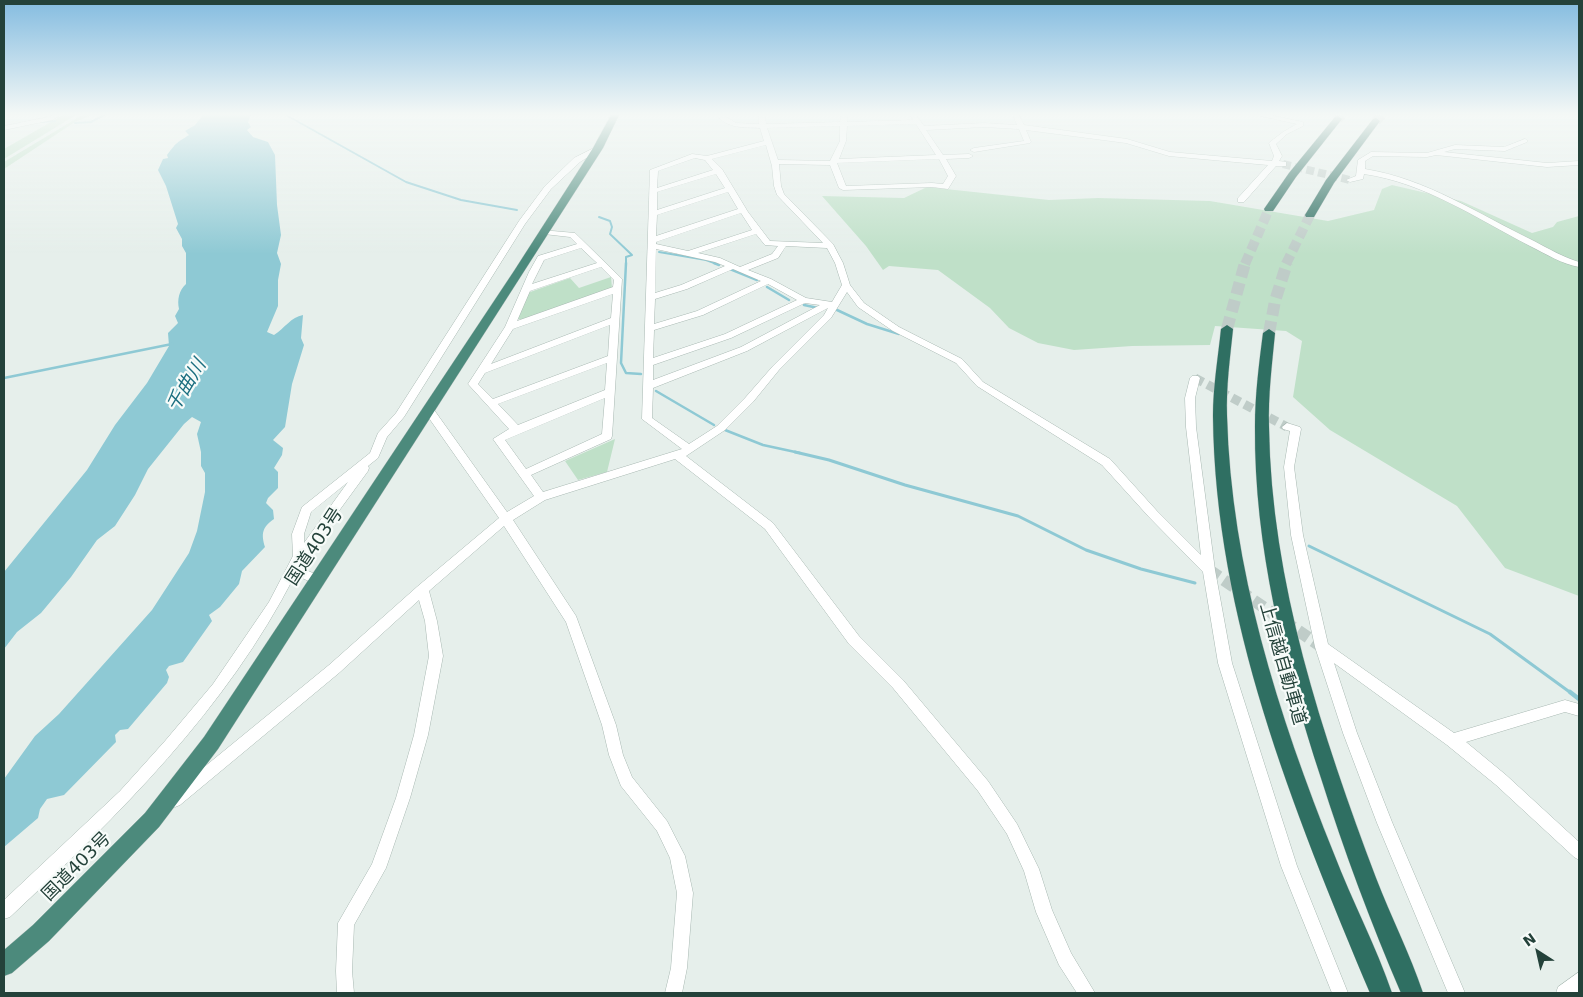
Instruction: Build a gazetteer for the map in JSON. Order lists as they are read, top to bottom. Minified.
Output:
{"streets":{"highway":["国道403号","上信越自動車道"]},"water":["千曲川"],"north":"top left"}
